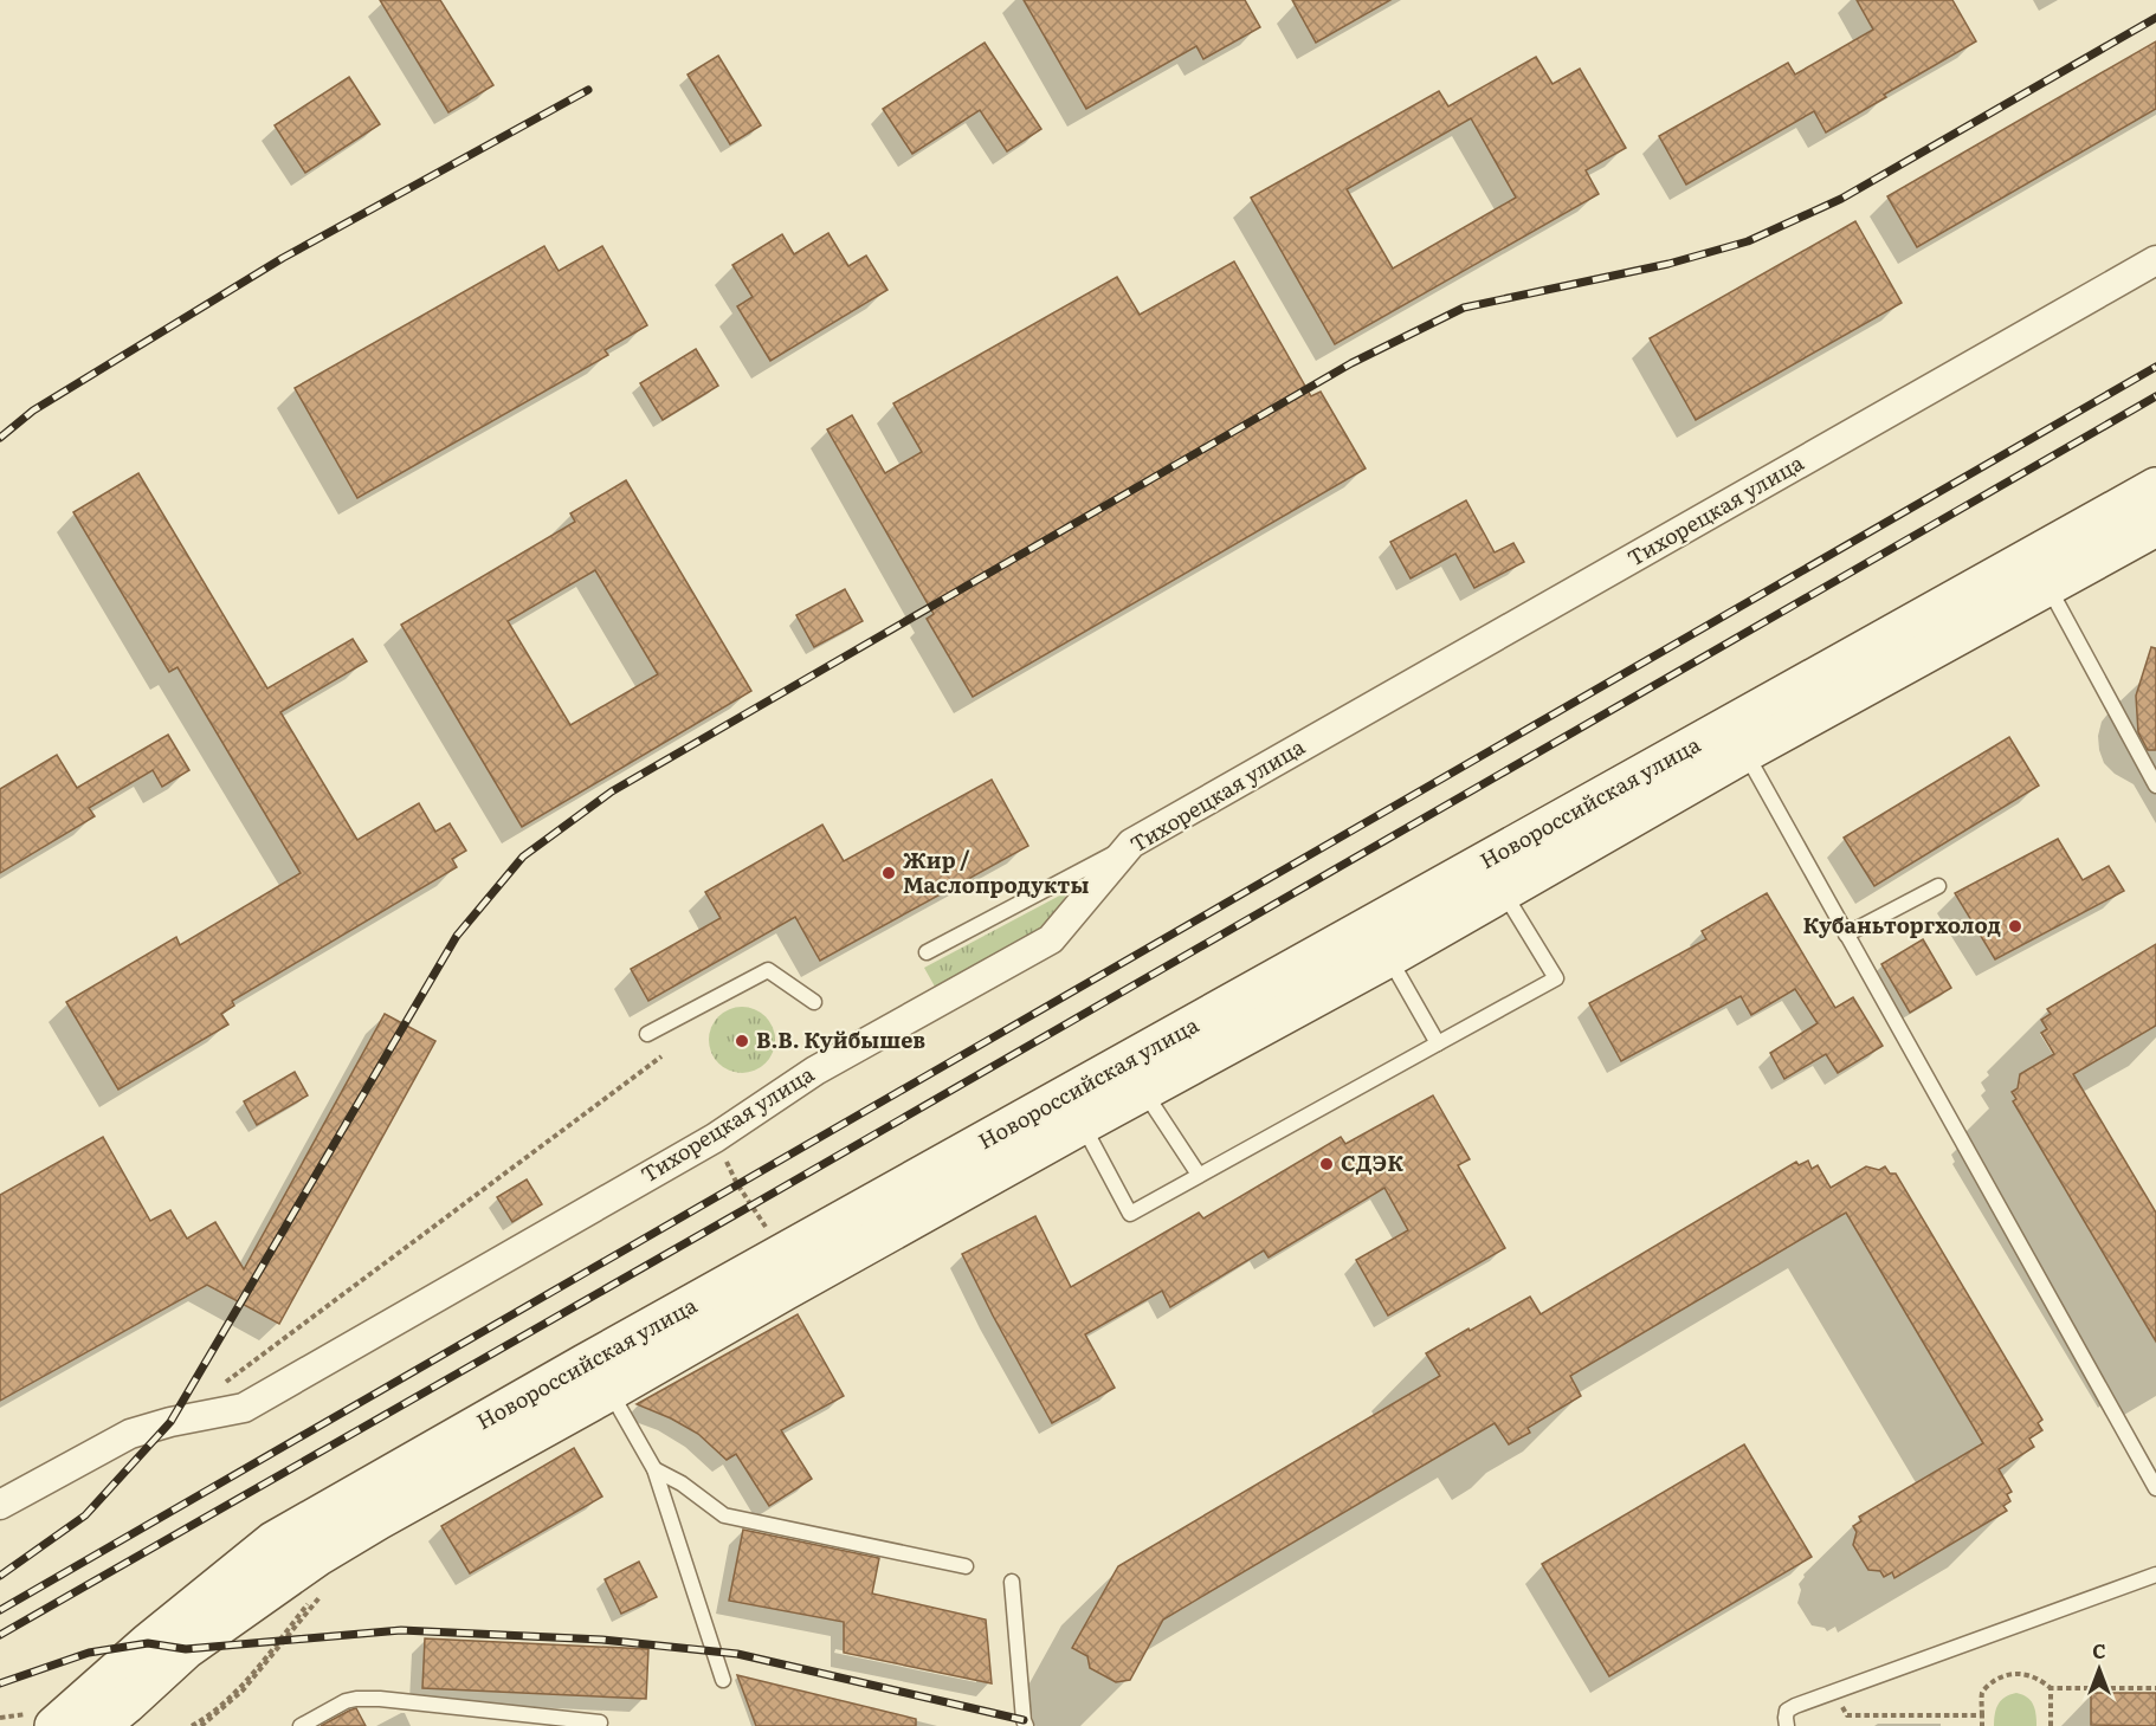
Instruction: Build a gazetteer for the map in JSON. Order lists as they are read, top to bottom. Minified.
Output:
{"streets":{"main road":["Новороссийская улица"],"street":["Тихорецкая улица"]},"places":["Жир / Маслопродукты","Кубаньторгхолод","В.В. Куйбышев","СДЭК"],"north":"top"}
